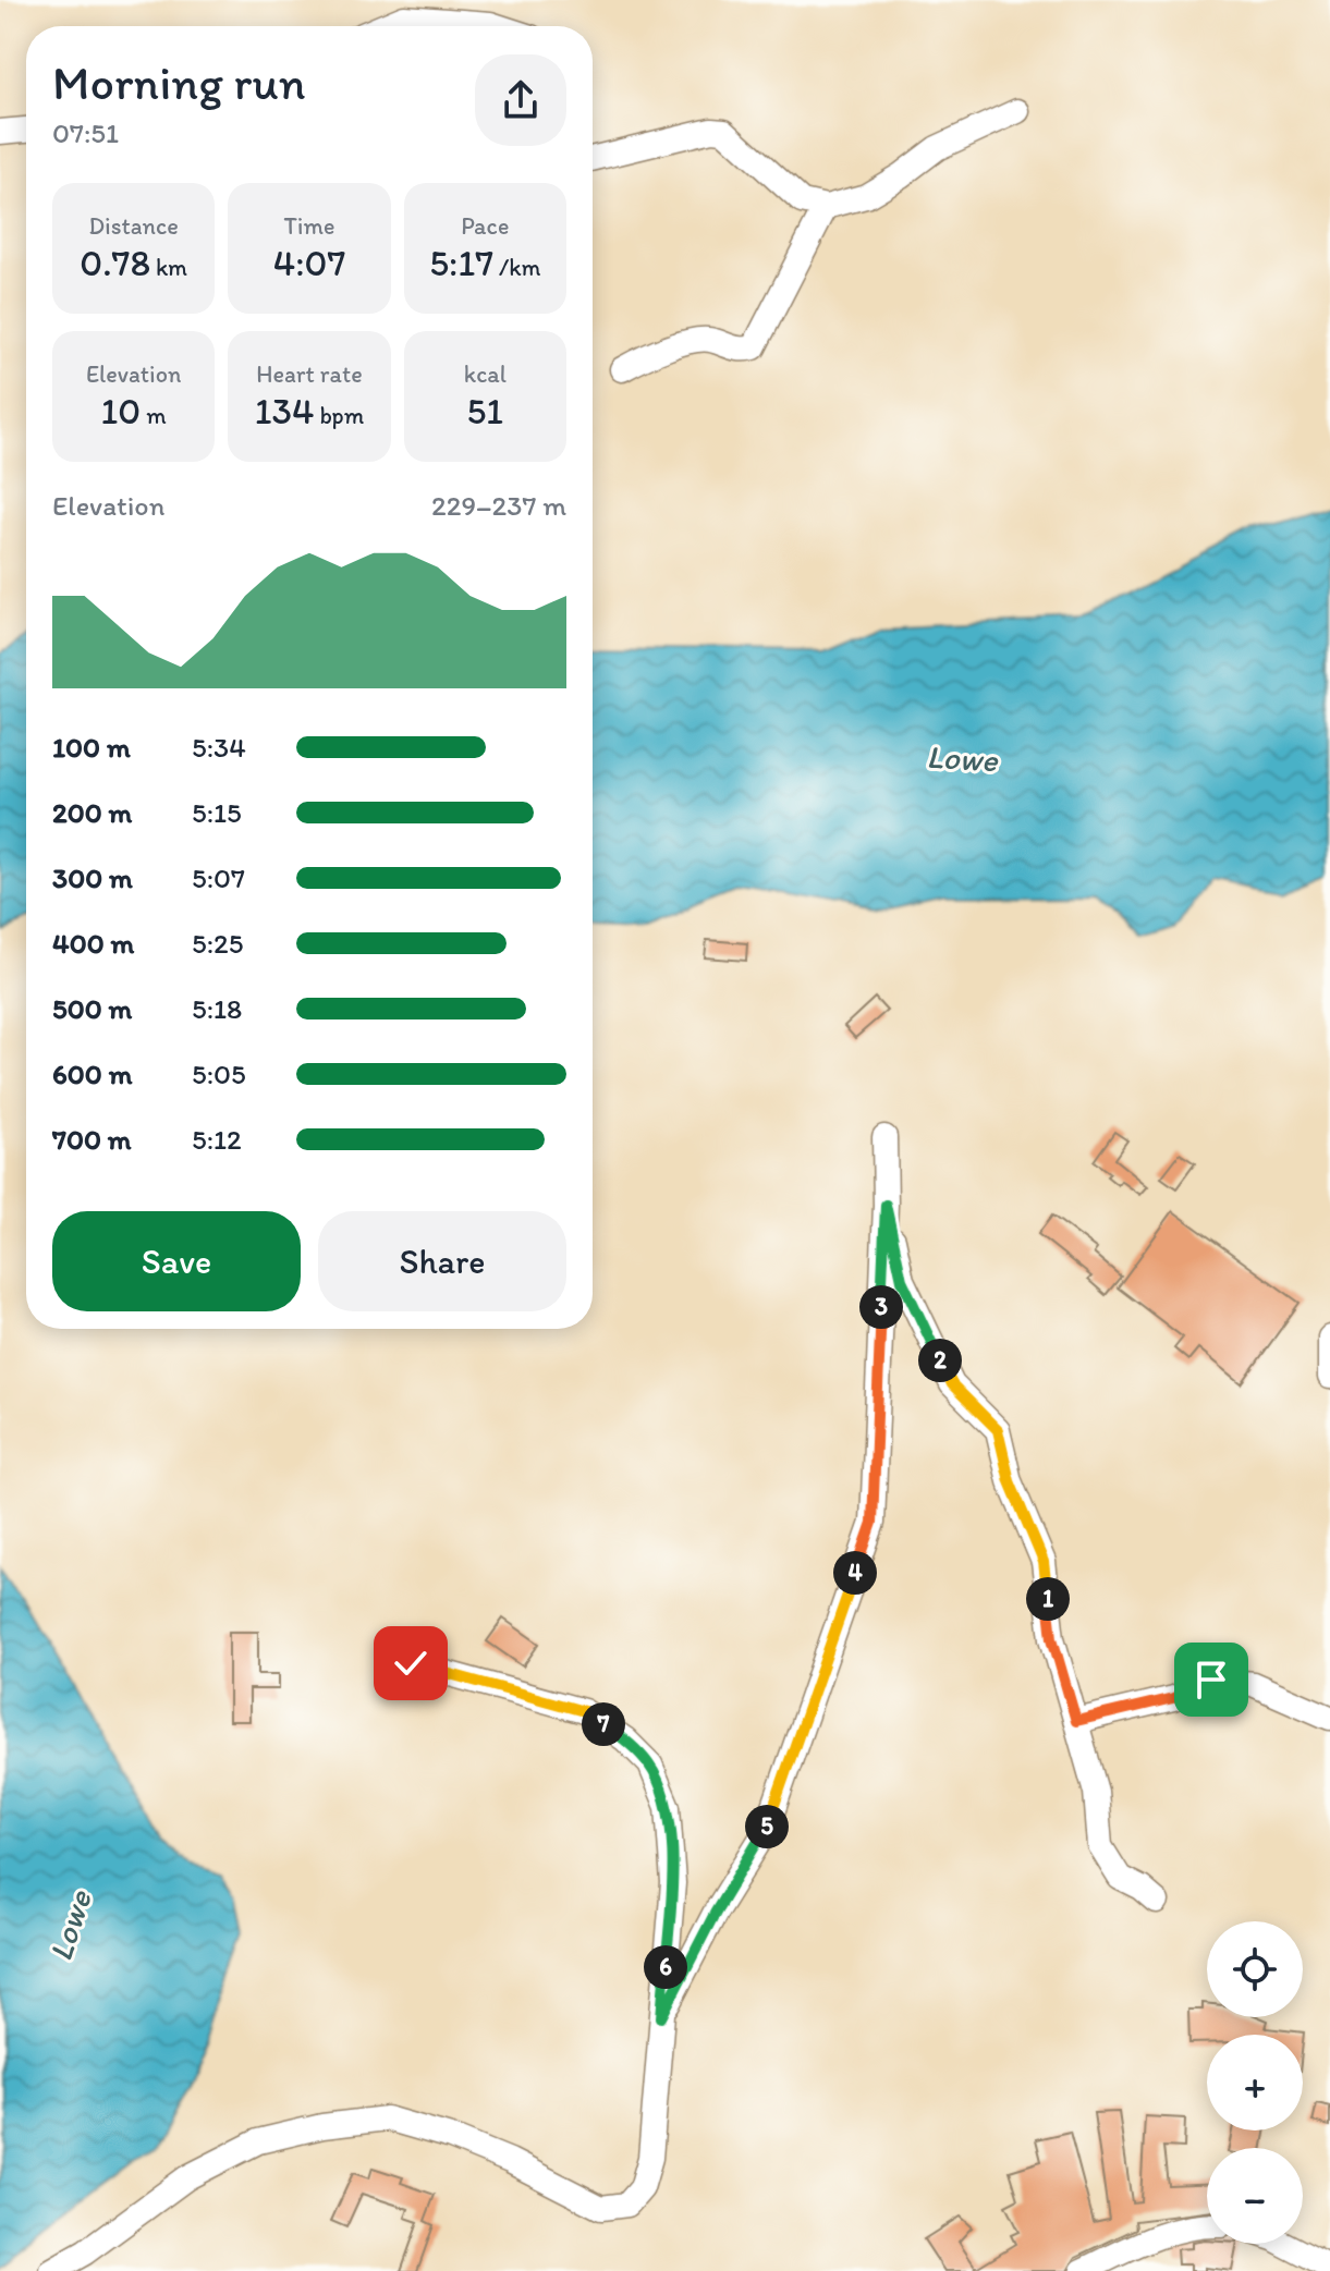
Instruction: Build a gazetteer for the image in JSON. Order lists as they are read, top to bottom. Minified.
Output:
{"water":["Lowe"],"page":{"heading":["Morning run","07:51"],"stats":[["Distance","0.78 km"],["Time","4:07"],["Pace","5:17 /km"],["Elevation","10 m"],["Heart rate","134 bpm"],["kcal","51"]],"chart":["Elevation","229–237 m"],"list":[{"name":"100 m","note":"5:34"},{"name":"200 m","note":"5:15"},{"name":"300 m","note":"5:07"},{"name":"400 m","note":"5:25"},{"name":"500 m","note":"5:18"},{"name":"600 m","note":"5:05"},{"name":"700 m","note":"5:12"}],"buttons":["Save","Share"],"pins":["3","2","4","1","7","5","6"],"map_buttons":["+","−"]}}
